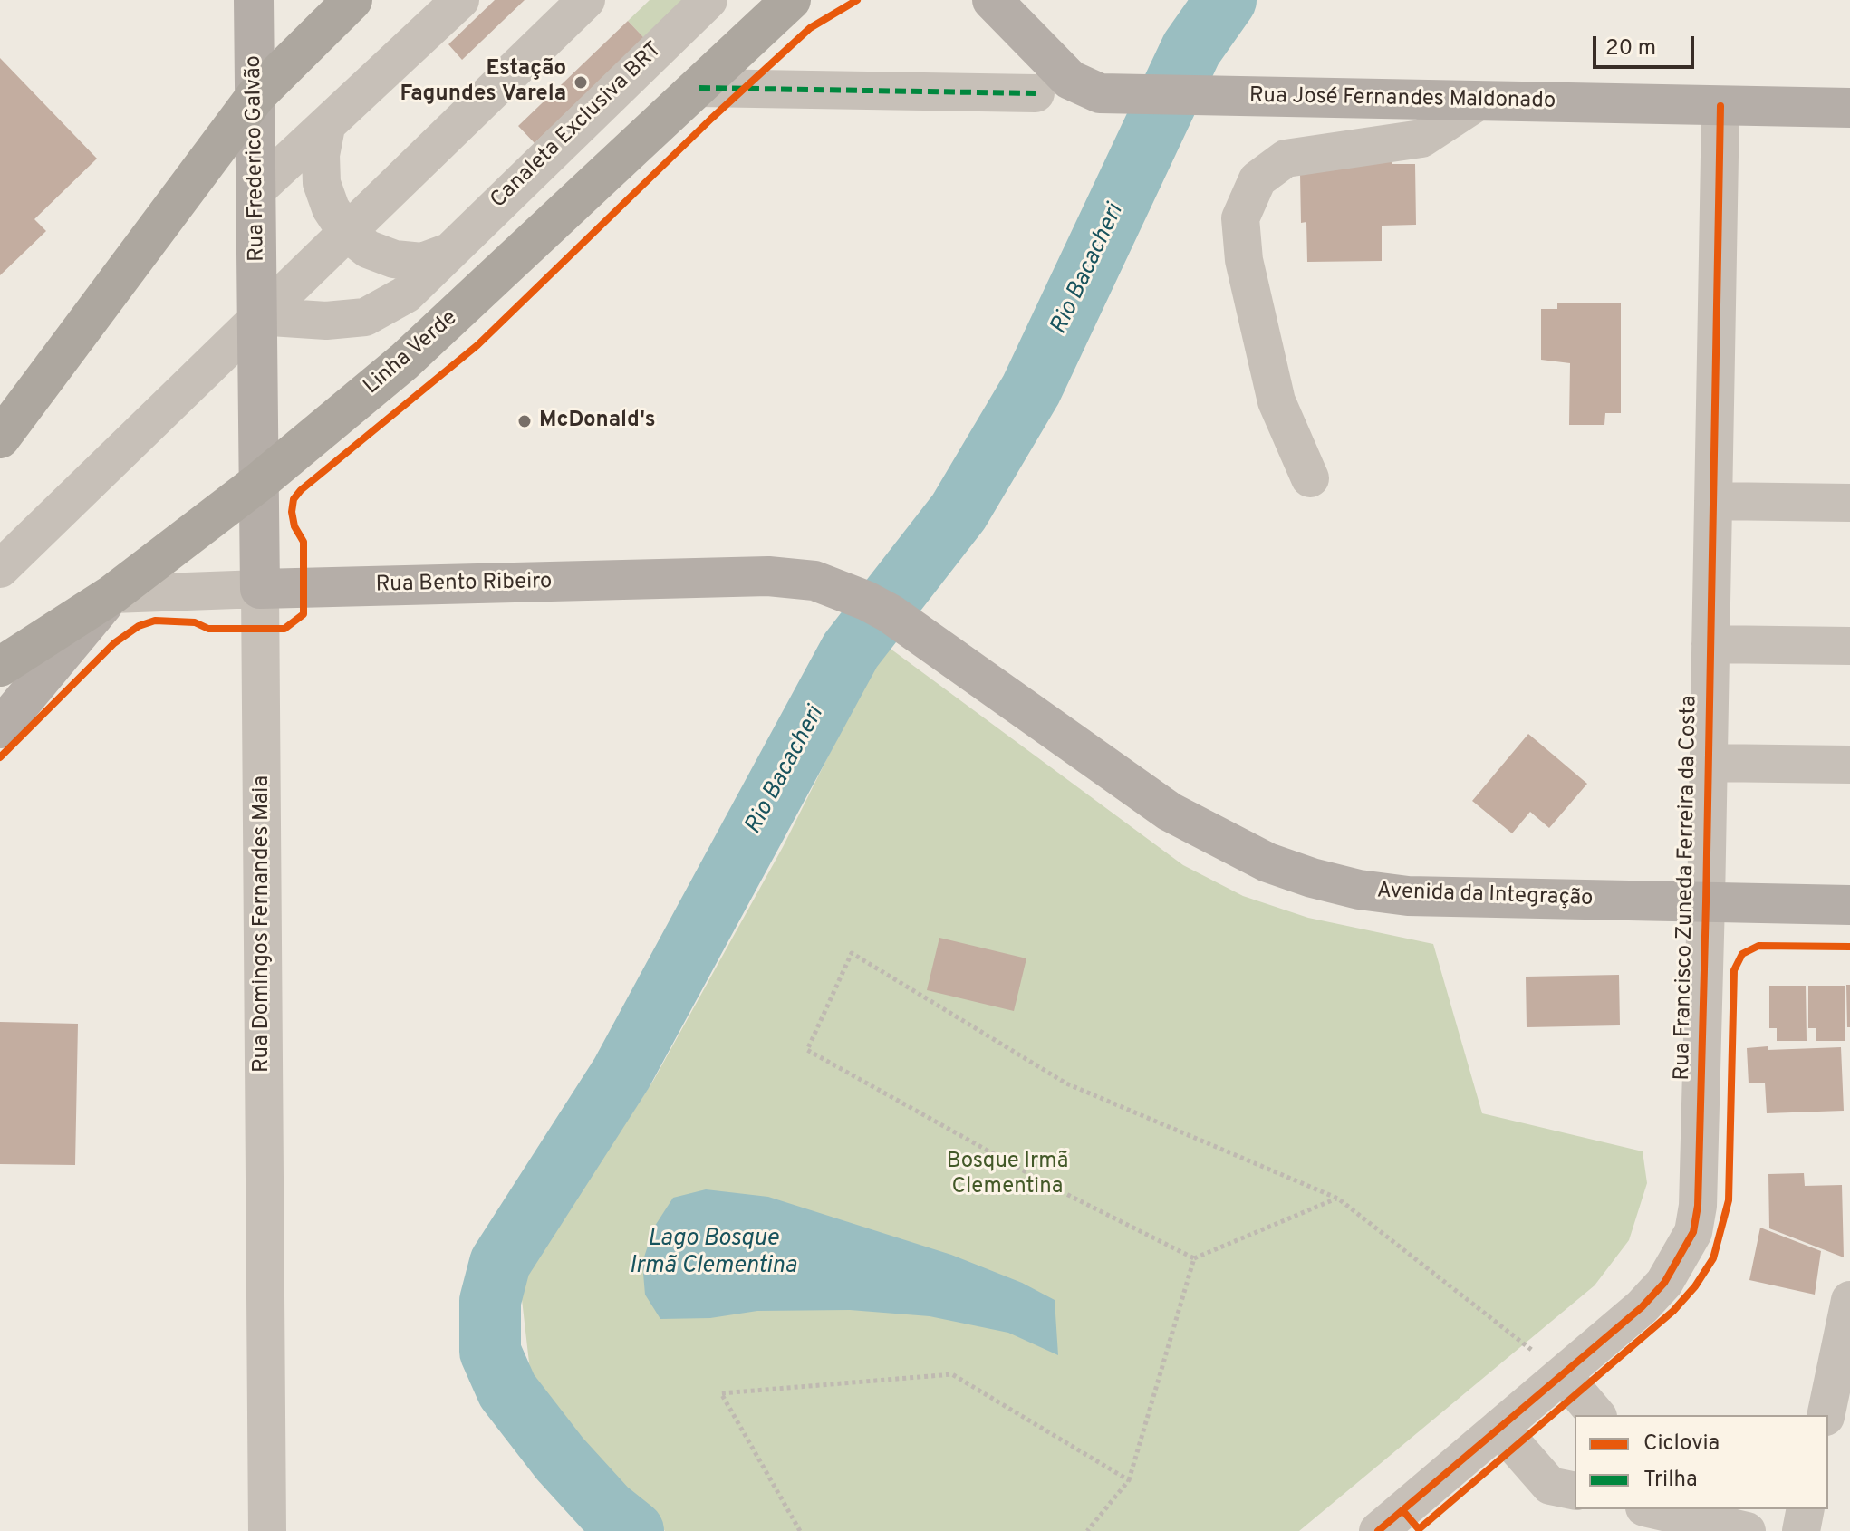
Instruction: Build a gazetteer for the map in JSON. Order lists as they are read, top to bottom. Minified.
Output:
{"streets":{"highway":["Linha Verde"],"main road":["Rua José Fernandes Maldonado","Rua Frederico Galvão","Rua Bento Ribeiro","Avenida da Integração","Rua Domingos Fernandes Maia"],"street":["Canaleta Exclusiva BRT","Rua Francisco Zuneda Ferreira da Costa"]},"crossings":[["Rua José Fernandes Maldonado","Rua Francisco Zuneda Ferreira da Costa"],["Canaleta Exclusiva BRT","Rua Frederico Galvão"],["Canaleta Exclusiva BRT","Rua Domingos Fernandes Maia"],["Rua Frederico Galvão","Rua Domingos Fernandes Maia"],["Linha Verde","Rua Bento Ribeiro"],["Linha Verde","Rua Domingos Fernandes Maia"],["Rua Bento Ribeiro","Avenida da Integração"],["Rua Bento Ribeiro","Rua Domingos Fernandes Maia"],["Rua Francisco Zuneda Ferreira da Costa","Avenida da Integração"]],"water":["Rio Bacacheri","Lago Bosque Irmã Clementina"],"parks":["Bosque Irmã Clementina"],"places":["Estação Fagundes Varela","McDonald's"],"legend":["Ciclovia","Trilha"],"scale_bar":"20 m"}
